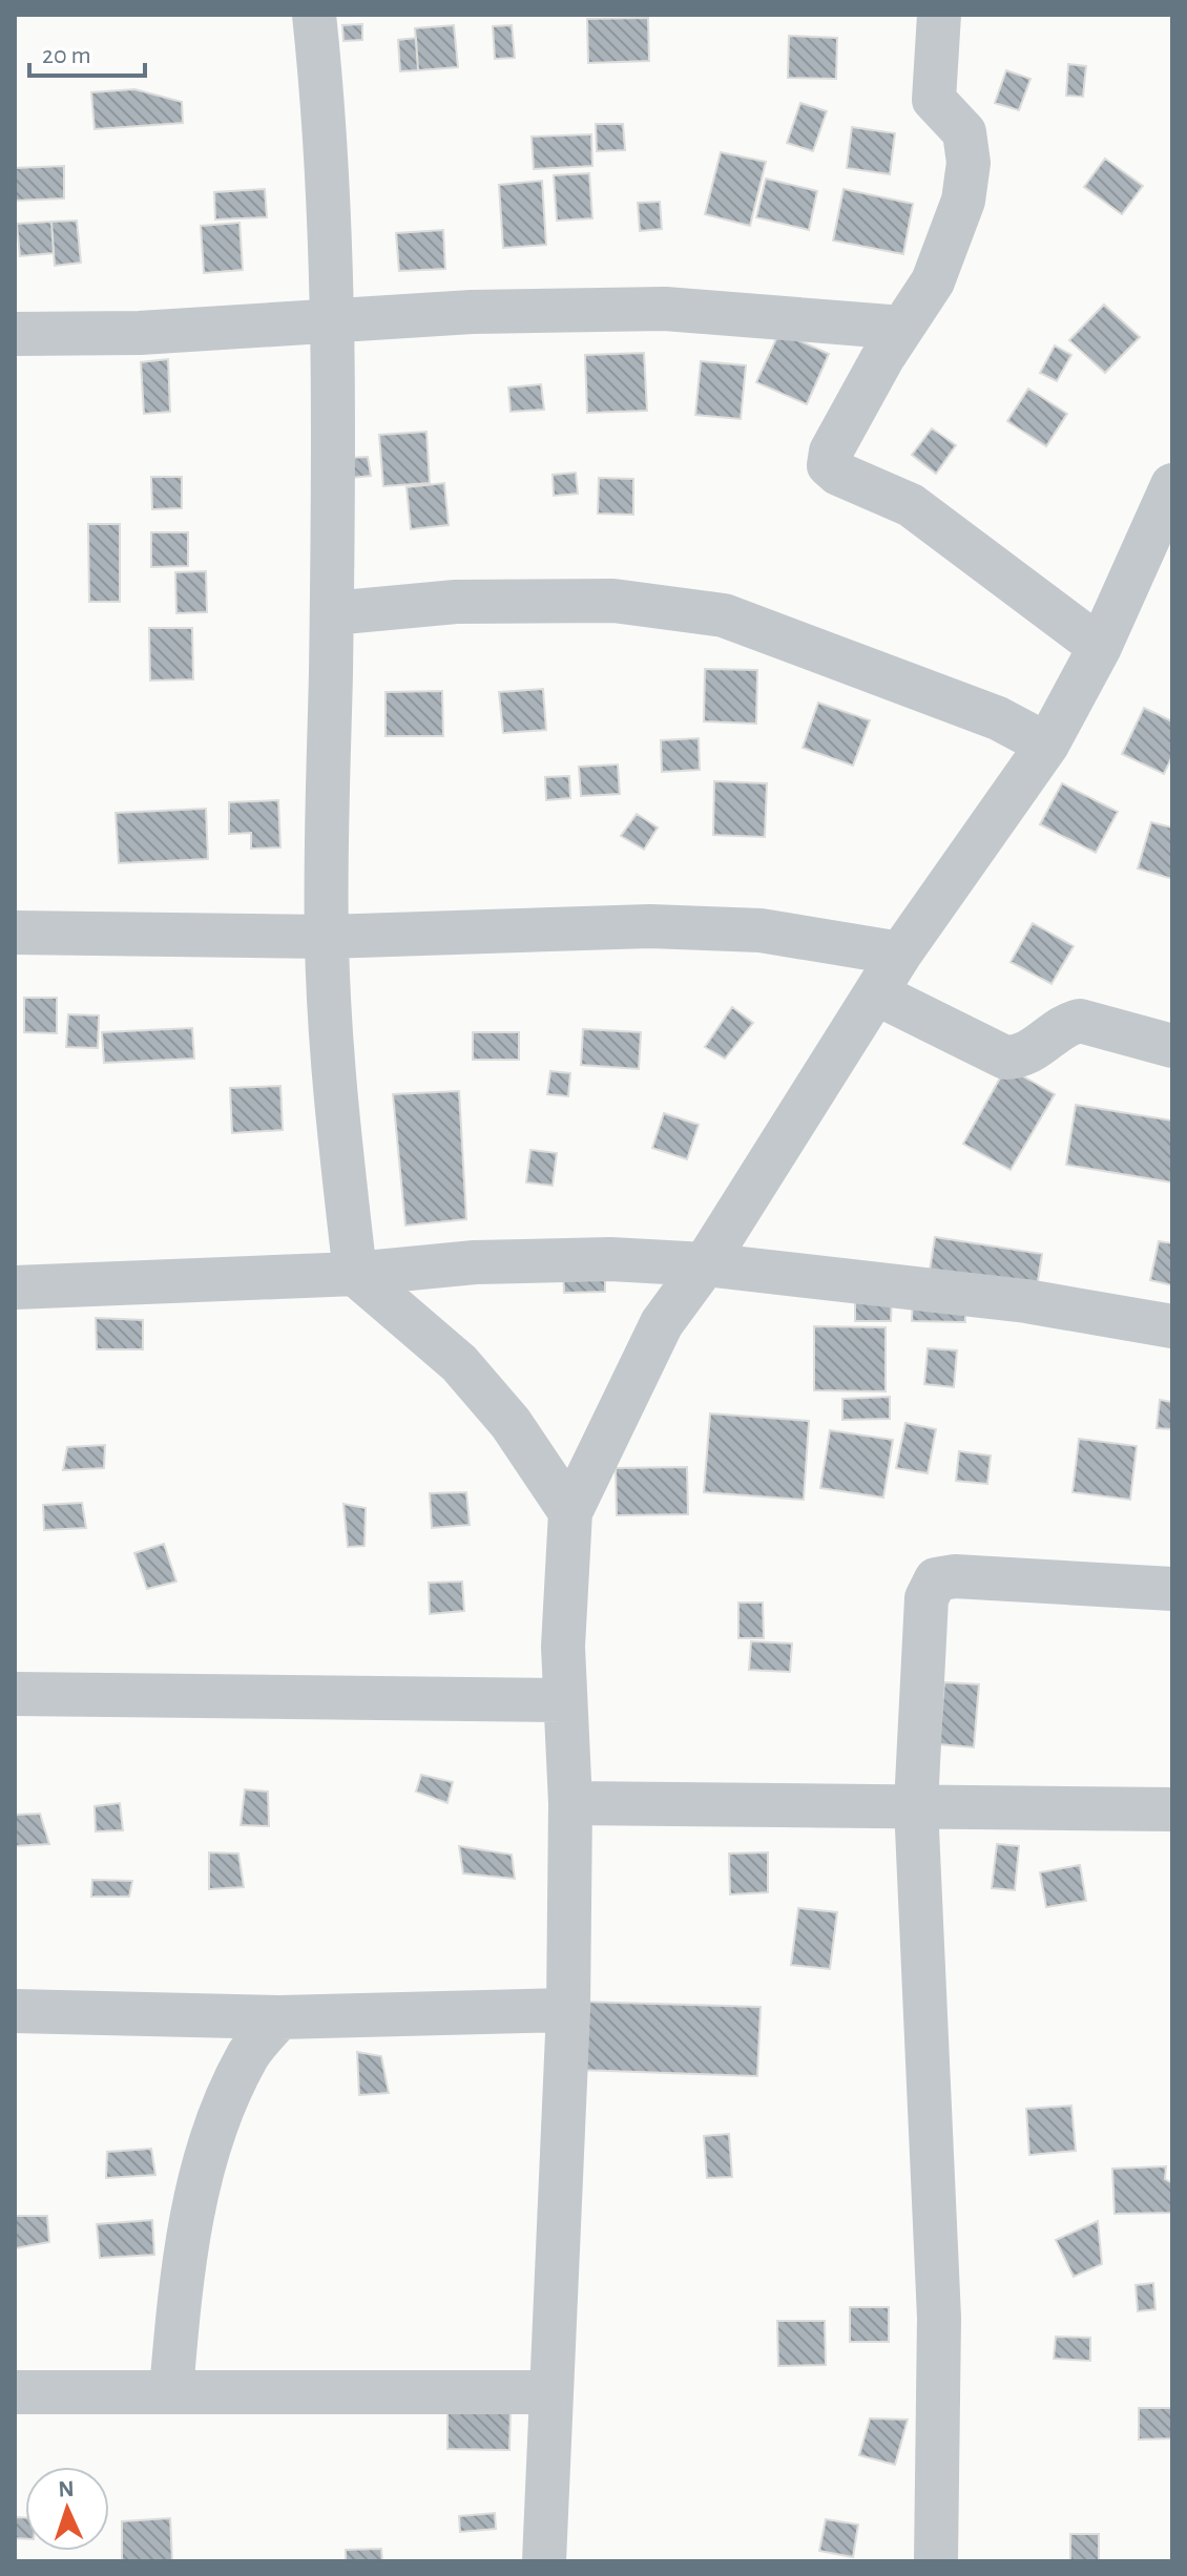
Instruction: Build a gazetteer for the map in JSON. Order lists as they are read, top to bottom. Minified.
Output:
{"scale_bar":"20 m","north":"top"}
